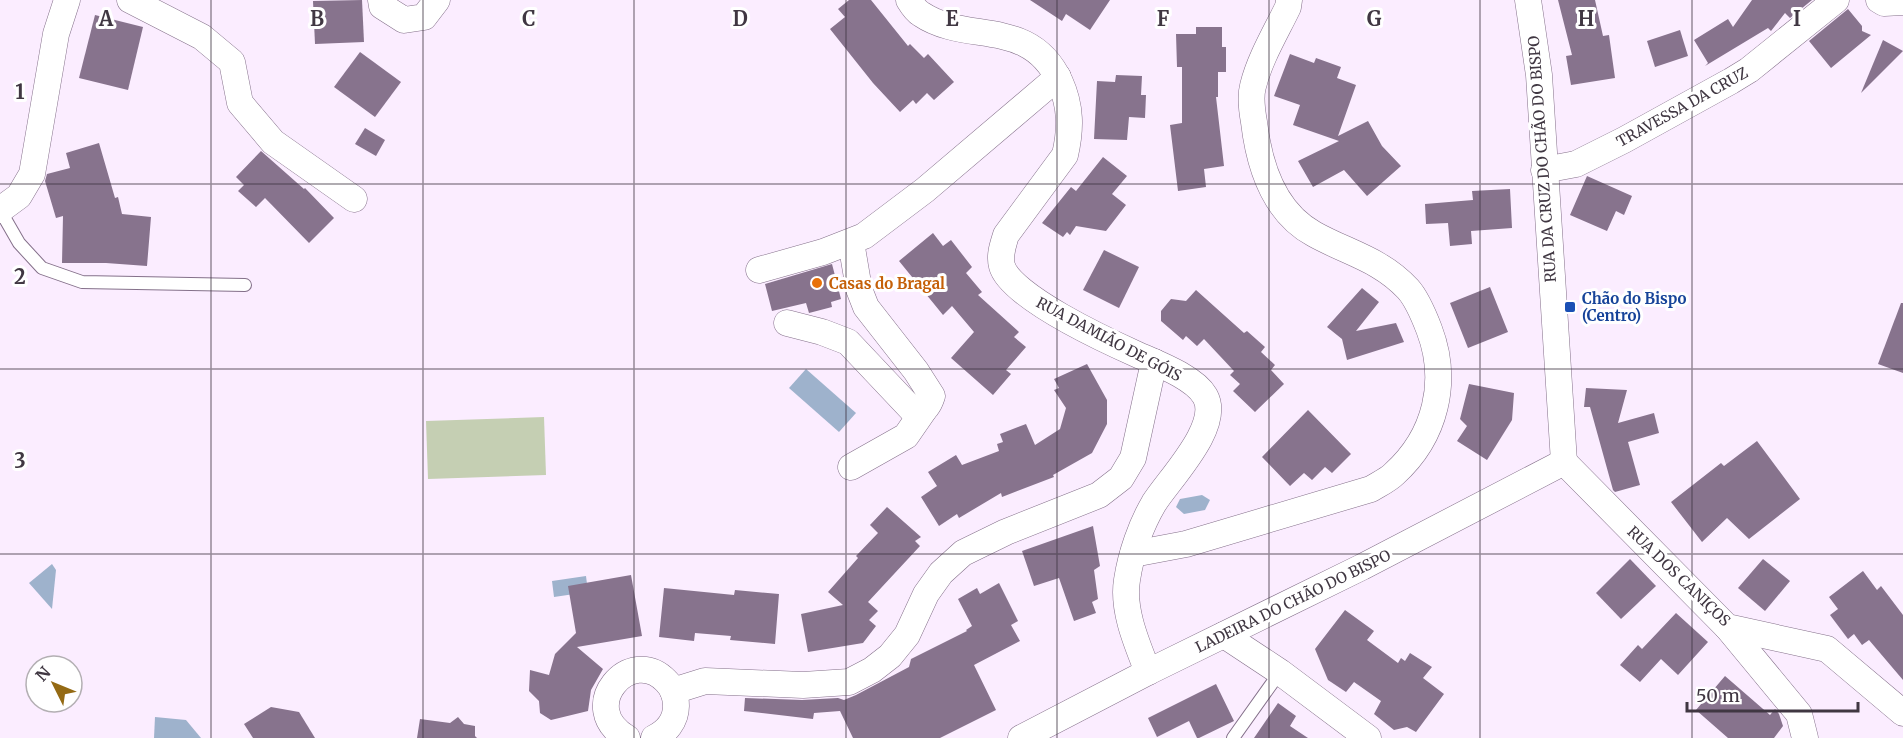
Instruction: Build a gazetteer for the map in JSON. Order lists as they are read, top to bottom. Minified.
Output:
{"streets":{"street":["TRAVESSA DA CRUZ","RUA DA CRUZ DO CHÃO DO BISPO","RUA DAMIÃO DE GÓIS","RUA DOS CANIÇOS","LADEIRA DO CHÃO DO BISPO"]},"crossings":[["TRAVESSA DA CRUZ","RUA DA CRUZ DO CHÃO DO BISPO"],["RUA DA CRUZ DO CHÃO DO BISPO","RUA DOS CANIÇOS"],["RUA DA CRUZ DO CHÃO DO BISPO","LADEIRA DO CHÃO DO BISPO"],["RUA DAMIÃO DE GÓIS","LADEIRA DO CHÃO DO BISPO"],["RUA DOS CANIÇOS","LADEIRA DO CHÃO DO BISPO"]],"places":{"other":["Casas do Bragal"],"transit":["Chão do Bispo (Centro)"]},"scale_bar":"50 m","north":"top left","grid":{"columns":["A","B","C","D","E","F","G","H","I"],"rows":["1","2","3"]}}
